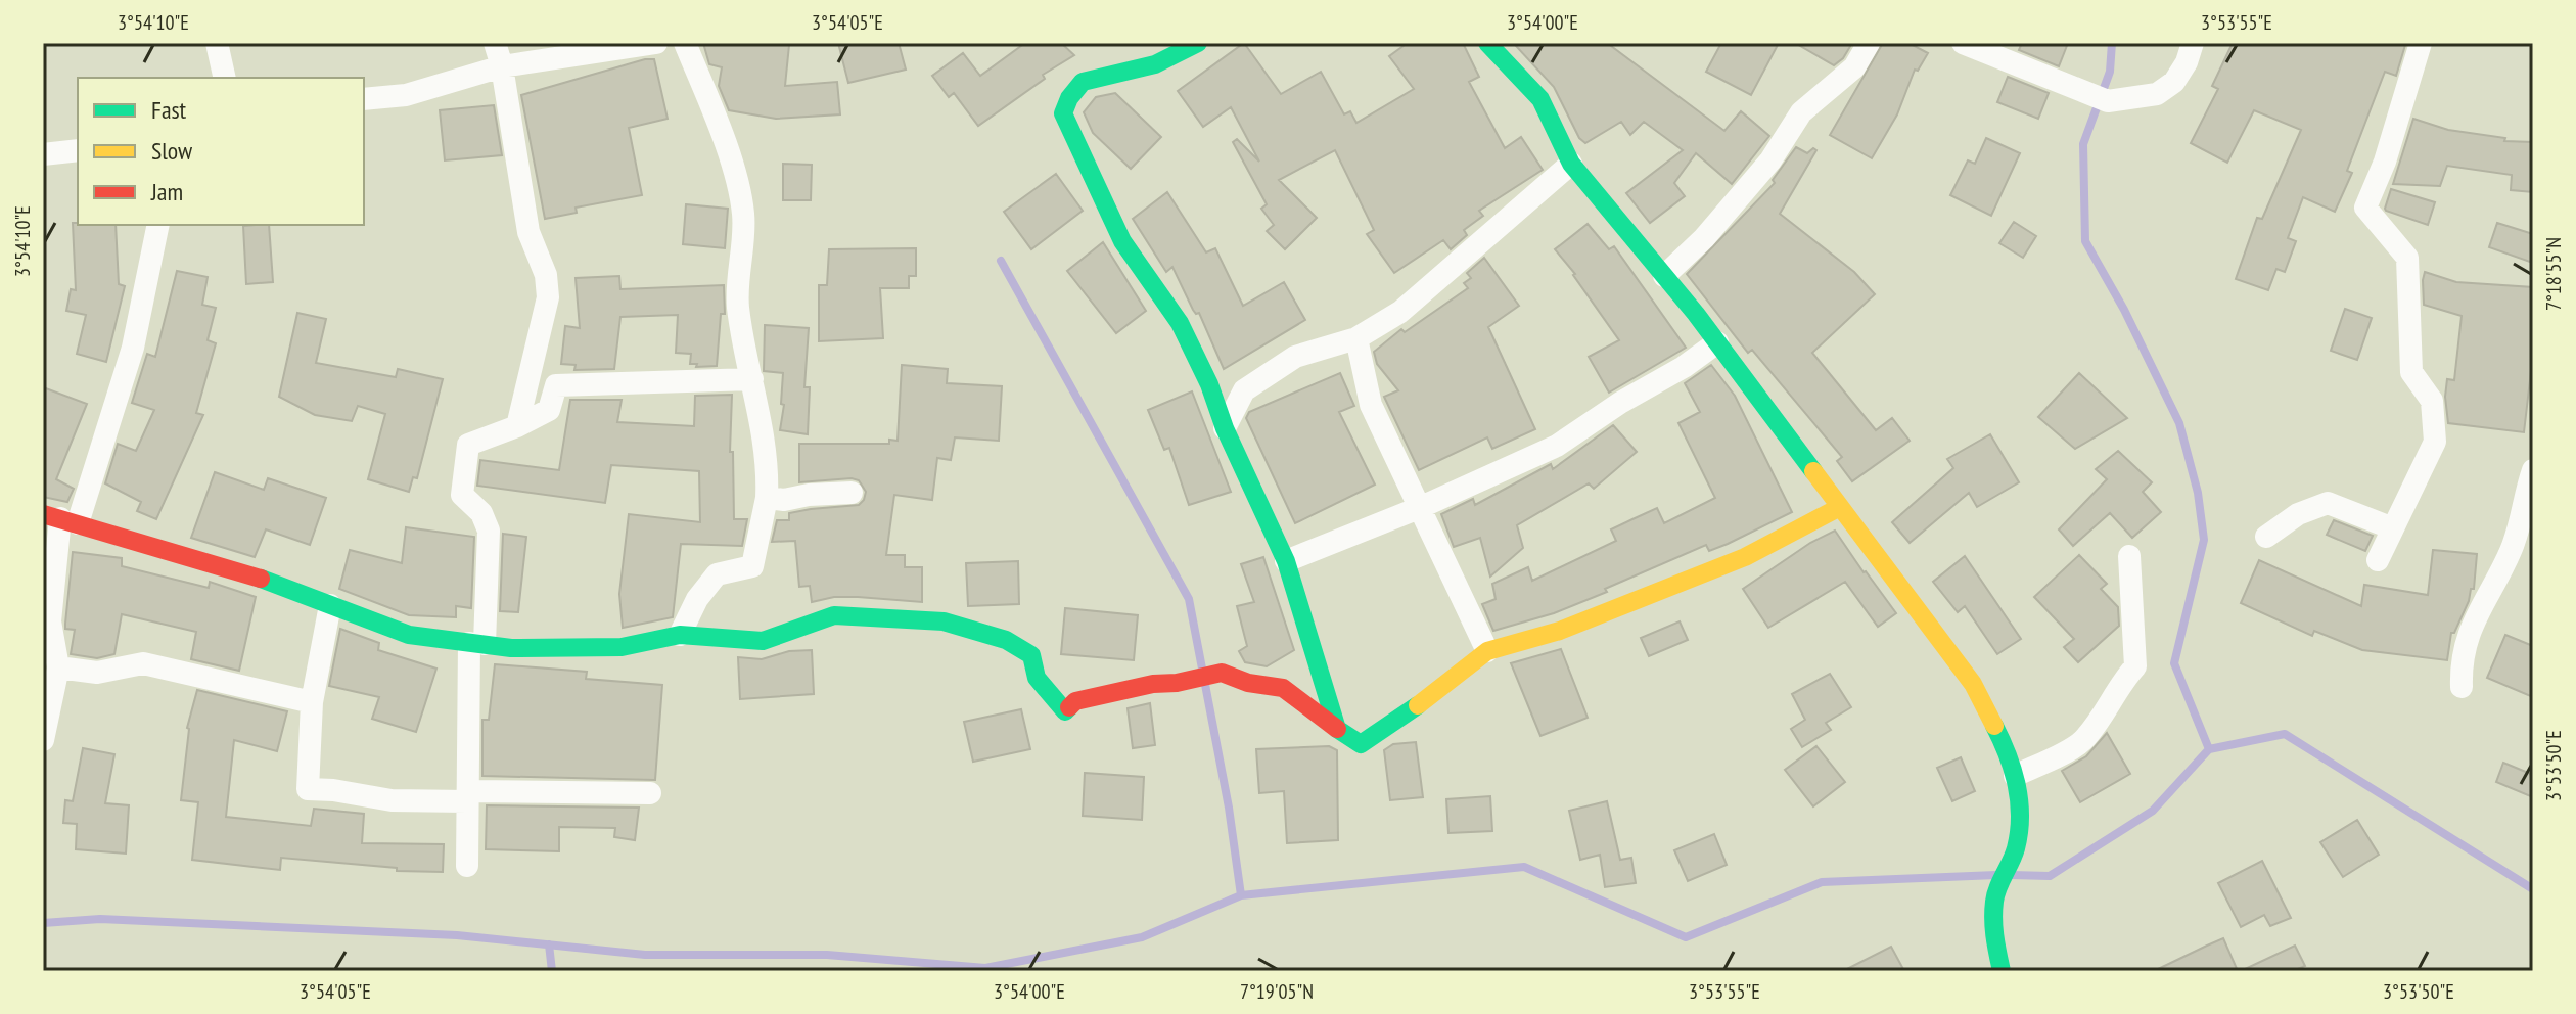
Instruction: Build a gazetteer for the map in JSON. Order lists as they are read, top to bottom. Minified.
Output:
{"legend":["Fast","Slow","Jam"],"coordinates":["3°54'10\"E","3°54'05\"E","3°54'00\"E","3°53'55\"E","7°18'55\"N","3°53'50\"E","7°19'05\"N"]}
